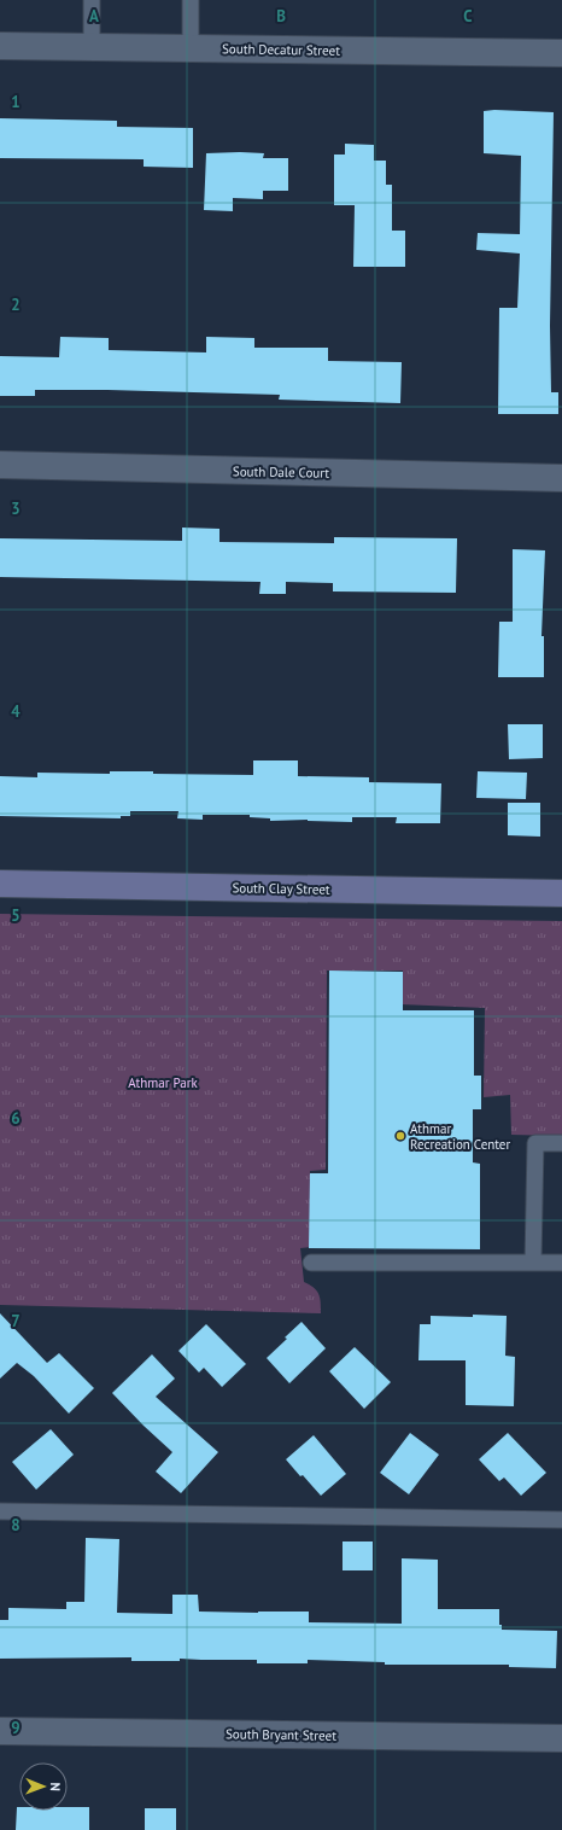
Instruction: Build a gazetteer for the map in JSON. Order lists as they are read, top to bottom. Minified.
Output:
{"streets":{"street":["South Decatur Street","South Dale Court","South Clay Street","South Bryant Street"]},"parks":["Athmar Park"],"places":["Athmar Recreation Center"],"north":"right","grid":{"columns":["A","B","C"],"rows":["1","2","3","4","5","6","7","8","9"]}}
